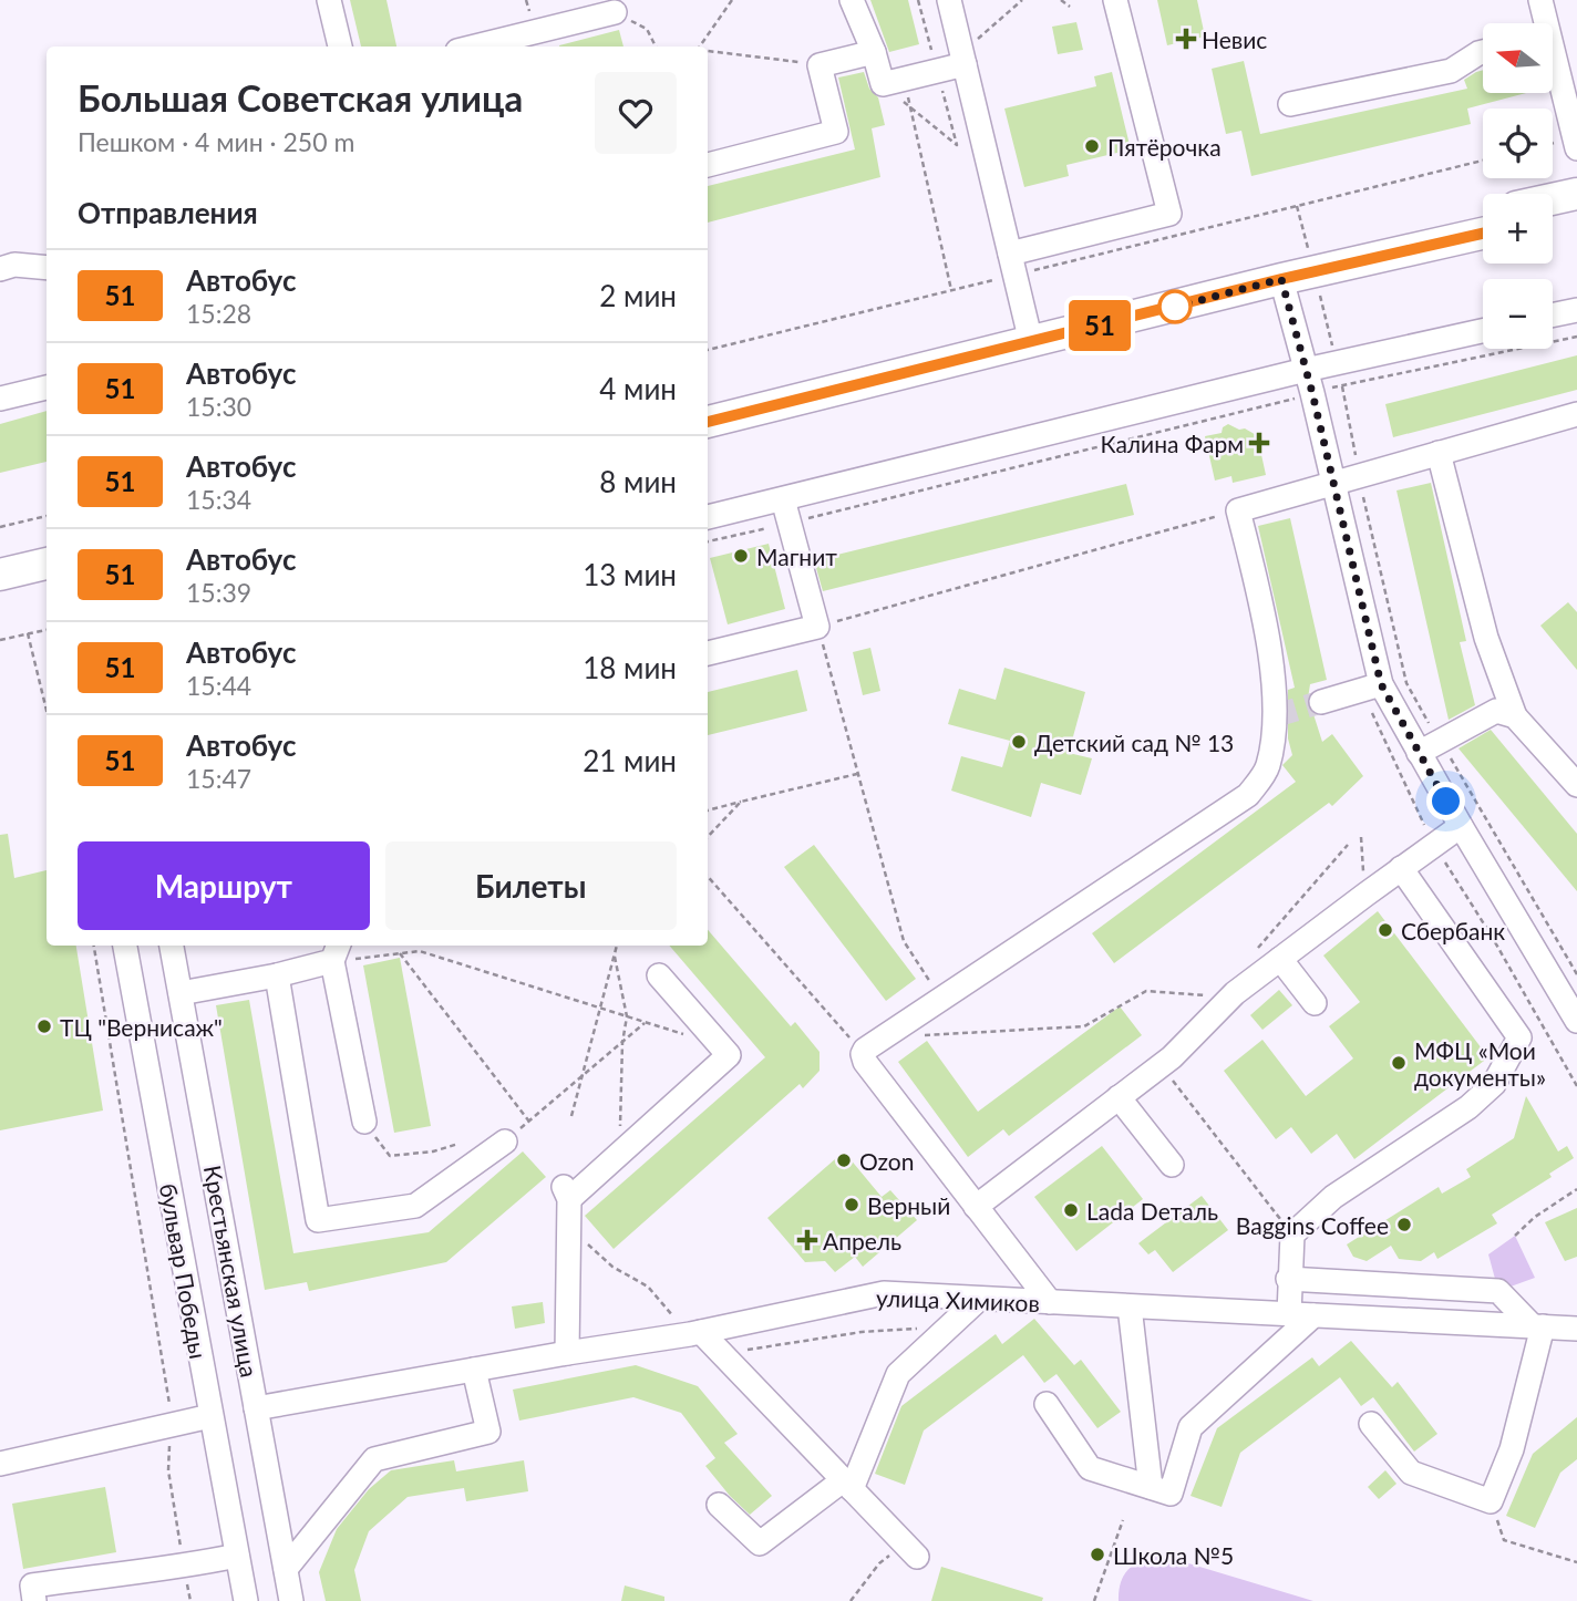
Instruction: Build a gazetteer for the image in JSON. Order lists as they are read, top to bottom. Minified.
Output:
{"streets":{"street":["бульвар Победы","Крестьянская улица","улица Химиков"]},"crossings":[["Крестьянская улица","улица Химиков"]],"places":{"health":["Невис","Калина Фарм","Апрель"],"other":["Пятёрочка","Магнит","Детский сад № 13","Сбербанк","ТЦ \"Вернисаж\"","МФЦ «Мои документы»","Ozon","Верный","Lada Dеталь","Baggins Coffee","Школа №5"]},"lines":["bus line 51"],"north":"left","page":{"on_map":"51","map_buttons":["+","−"],"heading":[["Большая Советская улица","Пешком · 4 мин · 250 m"],"Отправления"],"list":[{"mark":"51","name":"Автобус","note":"15:28","value":"2 мин"},{"mark":"51","name":"Автобус","note":"15:30","value":"4 мин"},{"mark":"51","name":"Автобус","note":"15:34","value":"8 мин"},{"mark":"51","name":"Автобус","note":"15:39","value":"13 мин"},{"mark":"51","name":"Автобус","note":"15:44","value":"18 мин"},{"mark":"51","name":"Автобус","note":"15:47","value":"21 мин"}],"buttons":["Маршрут","Билеты"]}}
